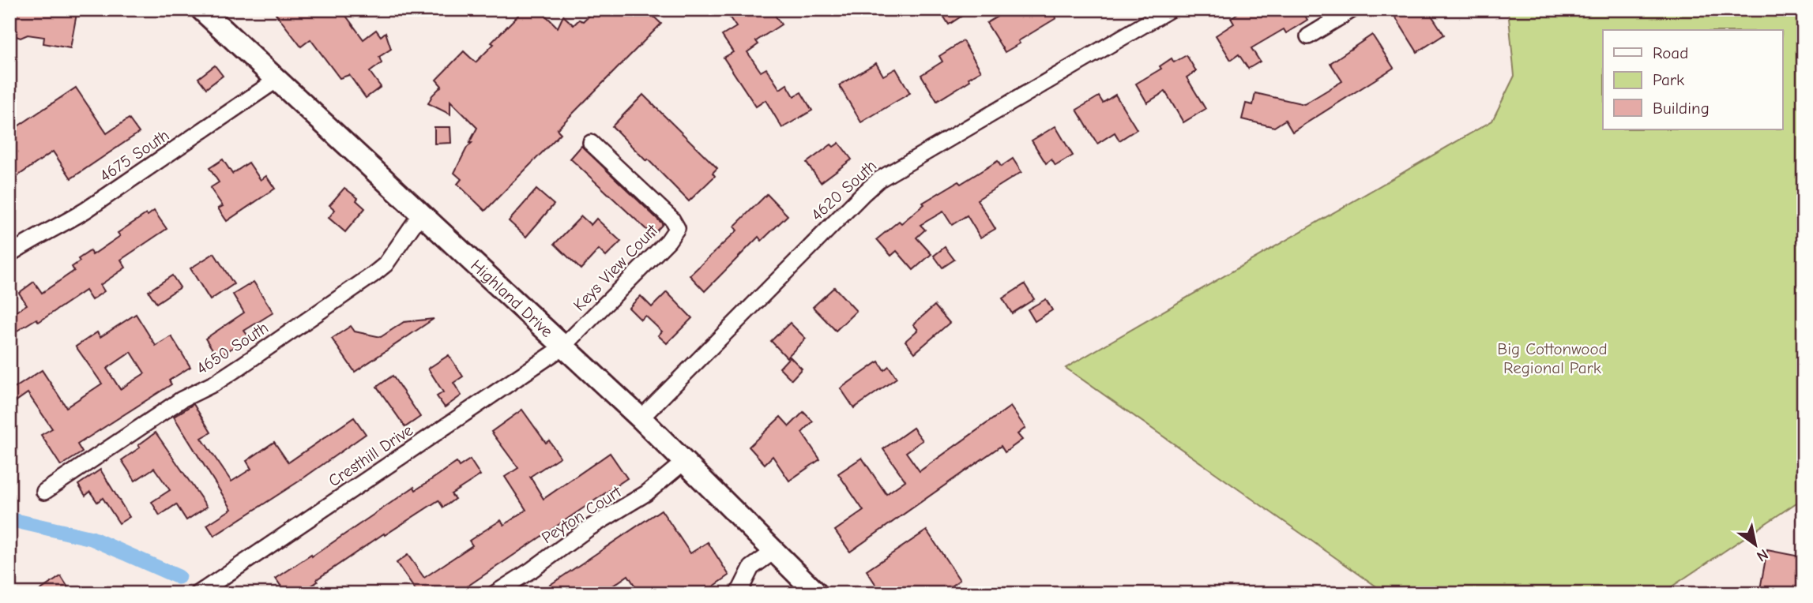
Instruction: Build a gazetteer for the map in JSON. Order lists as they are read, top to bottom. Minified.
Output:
{"streets":{"main road":["Highland Drive"],"street":["4675 South","4620 South","Keys View Court","4650 South","Cresthill Drive","Peyton Court"]},"crossings":[["4675 South","Highland Drive"],["4620 South","Highland Drive"],["Keys View Court","Highland Drive"],["Keys View Court","Cresthill Drive"],["Highland Drive","4650 South"],["Highland Drive","Cresthill Drive"],["Highland Drive","Peyton Court"]],"parks":["Big Cottonwood Regional Park"],"legend":["Road","Park","Building"],"north":"bottom right"}
